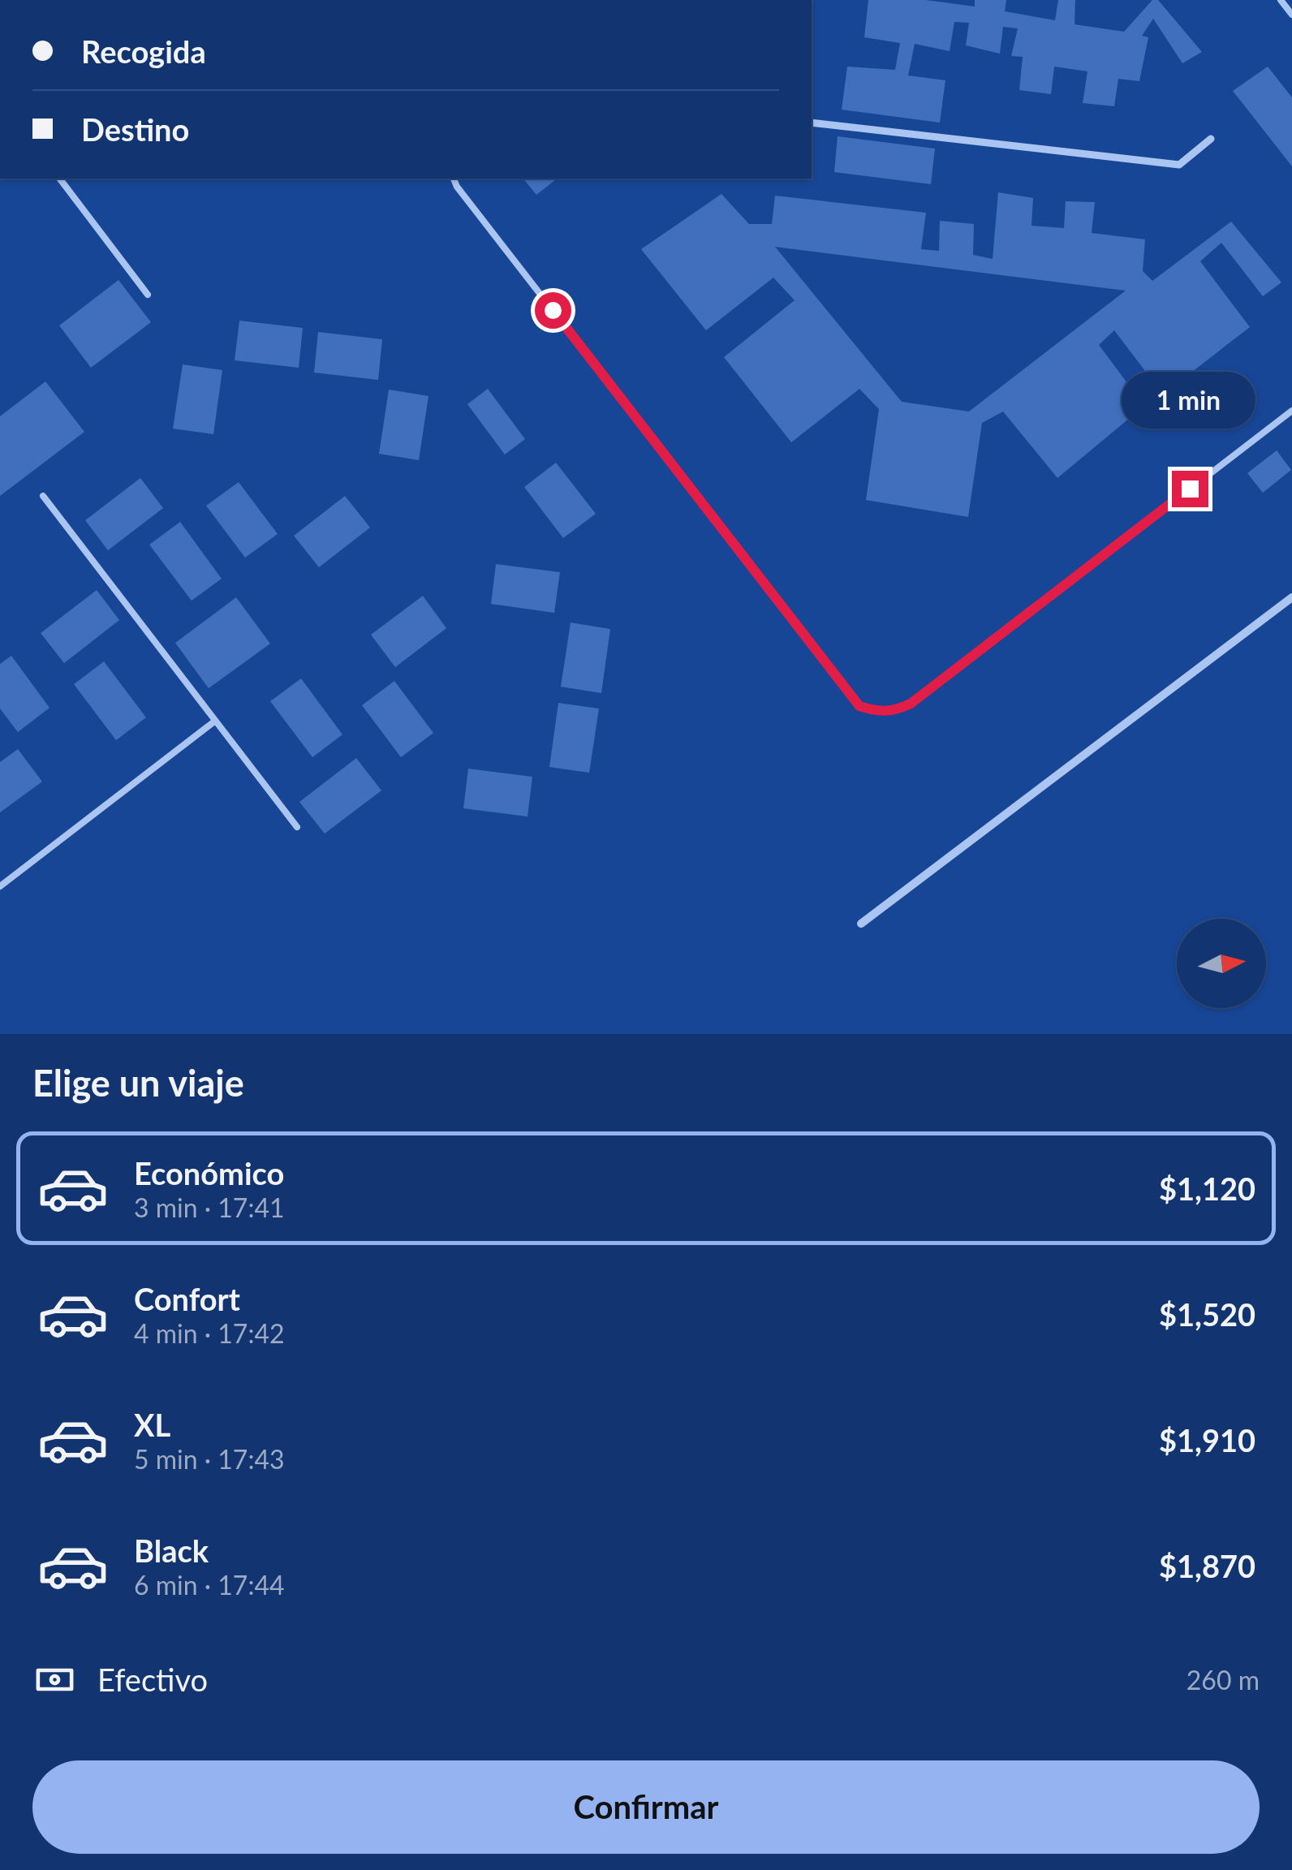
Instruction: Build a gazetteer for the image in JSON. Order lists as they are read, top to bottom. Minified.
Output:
{"north":"right","page":{"banner":["Recogida","Destino"],"bubble":"1 min","heading":"Elige un viaje","list":[{"name":"Económico","note":"3 min · 17:41","value":"$1,120"},{"name":"Confort","note":"4 min · 17:42","value":"$1,520"},{"name":"XL","note":"5 min · 17:43","value":"$1,910"},{"name":"Black","note":"6 min · 17:44","value":"$1,870"}],"pay":["Efectivo","260 m"],"buttons":"Confirmar"}}
